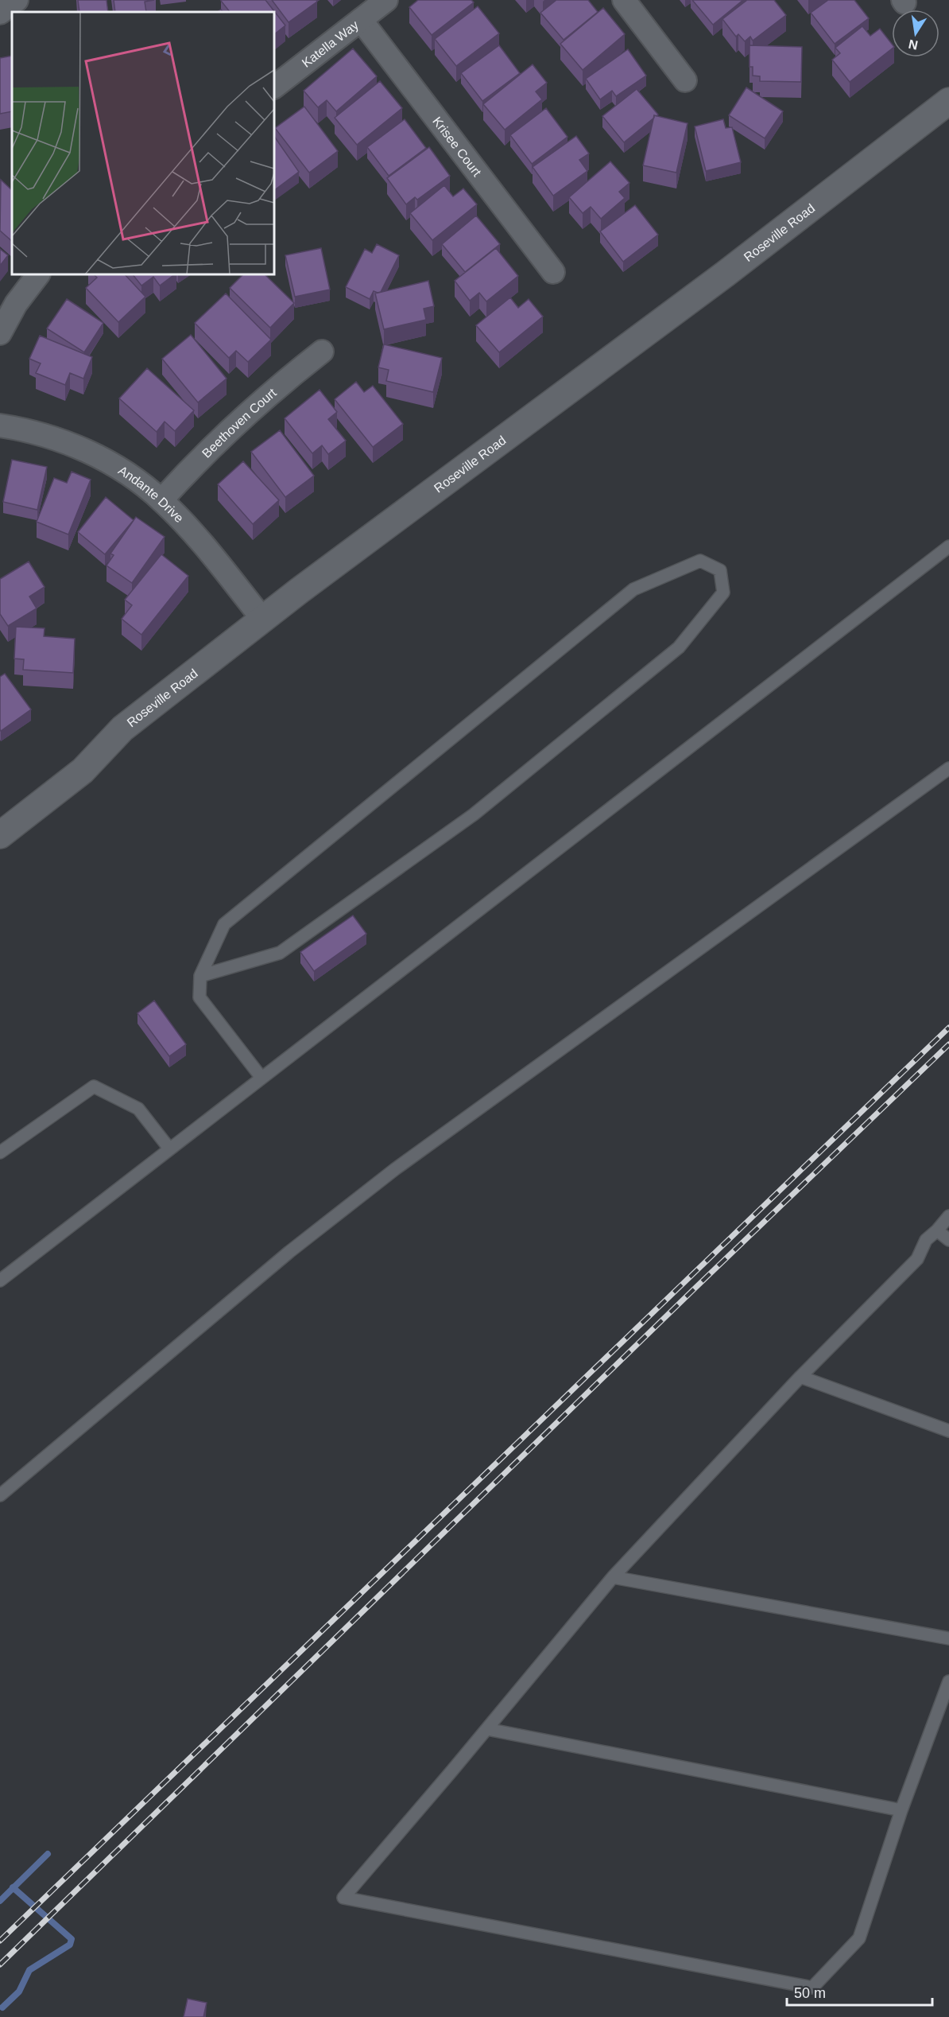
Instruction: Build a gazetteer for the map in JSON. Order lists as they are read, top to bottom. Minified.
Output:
{"streets":{"main road":["Roseville Road"],"street":["Katella Way","Krisee Court","Beethoven Court","Andante Drive"]},"crossings":[["Katella Way","Krisee Court"],["Roseville Road","Andante Drive"],["Beethoven Court","Andante Drive"]],"scale_bar":"50 m","north":"bottom"}
